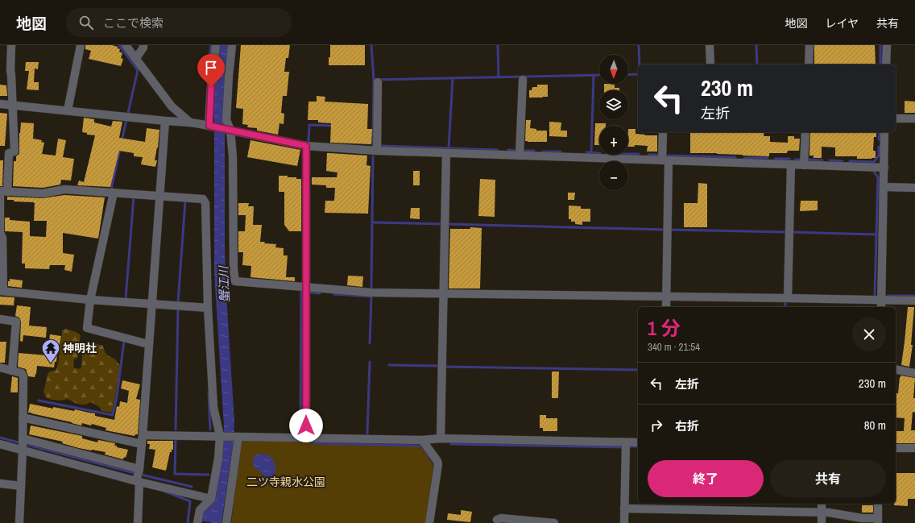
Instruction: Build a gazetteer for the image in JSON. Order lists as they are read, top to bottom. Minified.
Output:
{"water":["蟹江川"],"parks":["二ツ寺親水公園"],"places":{"temple":["神明社"]},"north":"bottom","page":{"header":"地図","search":"ここで検索","nav":["地図","レイヤ","共有"],"map_buttons":["+","−"],"turn":["230 m","左折"],"heading":["1 分","340 m · 21:54"],"list":[{"name":"左折","value":"230 m"},{"name":"右折","value":"80 m"}],"buttons":["終了","共有"]}}
